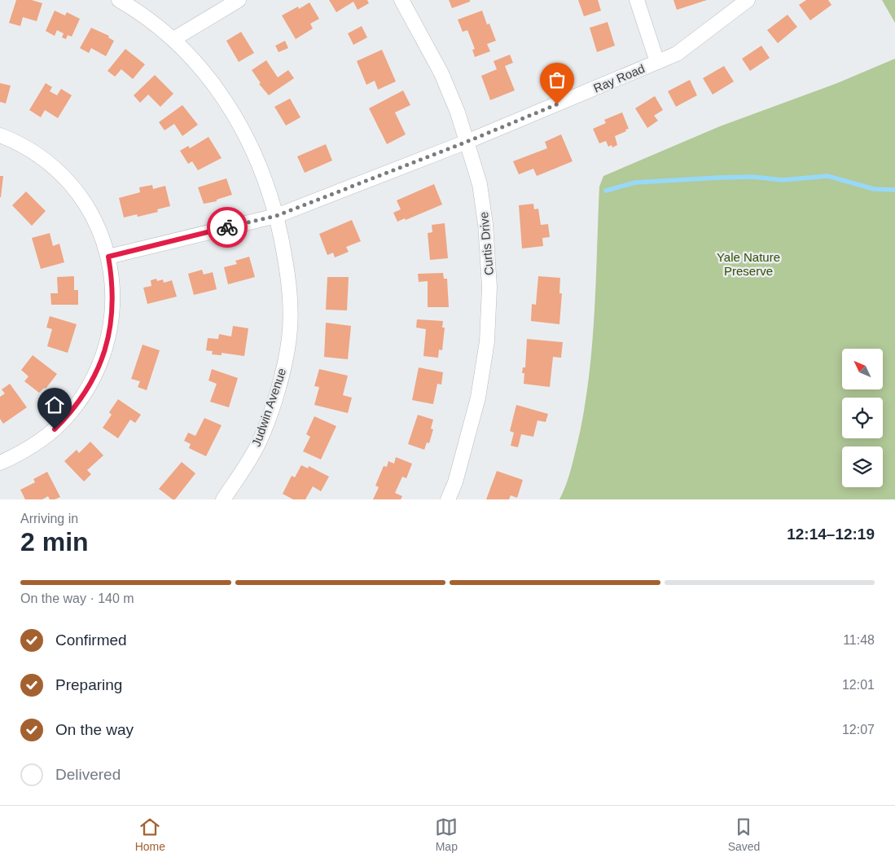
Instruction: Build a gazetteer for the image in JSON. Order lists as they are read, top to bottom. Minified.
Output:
{"streets":{"street":["Ray Road","Curtis Drive","Judwin Avenue"]},"crossings":[["Ray Road","Curtis Drive"],["Ray Road","Judwin Avenue"]],"parks":["Yale Nature Preserve"],"north":"top left","page":{"heading":["2 min","Arriving in","12:14–12:19"],"bar":"On the way · 140 m","list":[["Confirmed","11:48"],["Preparing","12:01"],["On the way","12:07"],"Delivered"],"tabs":["Home","Map","Saved"]}}
